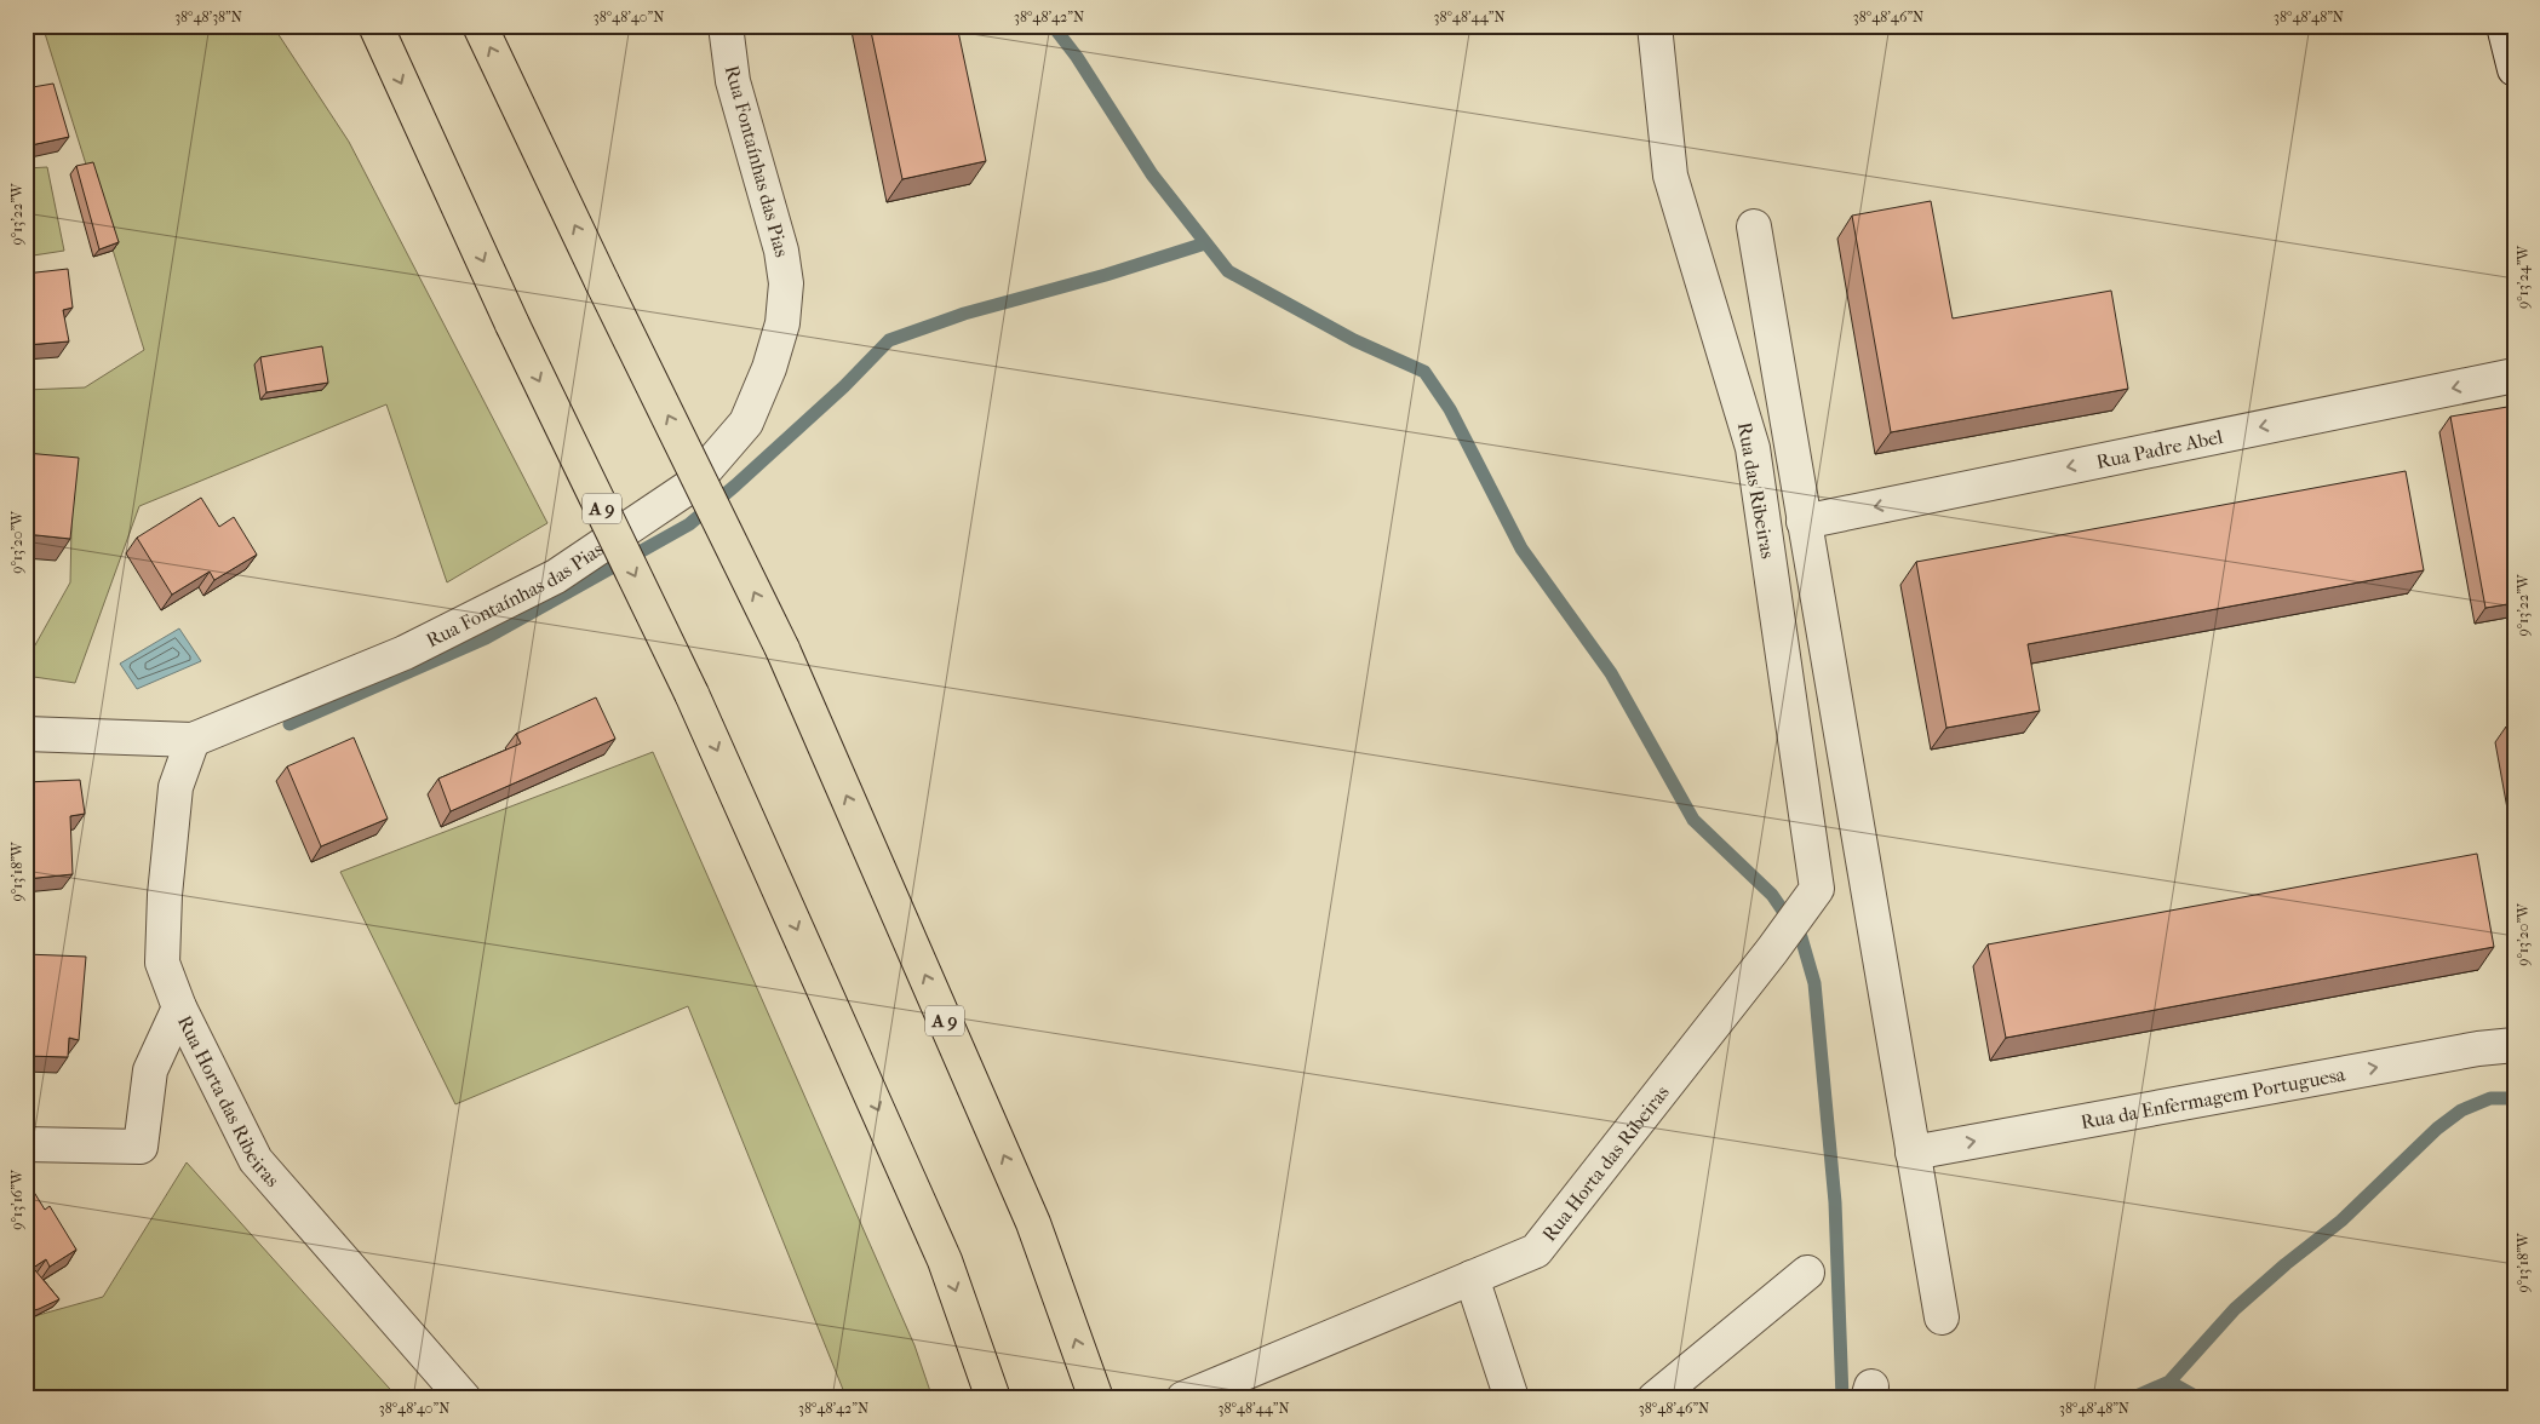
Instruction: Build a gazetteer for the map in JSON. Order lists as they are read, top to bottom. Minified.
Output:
{"streets":{"highway":["A 9"],"street":["Rua Fontaínhas das Pias","Rua Padre Abel","Rua das Ribeiras","Rua da Enfermagem Portuguesa","Rua Horta das Ribeiras"]},"crossings":[["Rua Fontaínhas das Pias","Rua Horta das Ribeiras"],["Rua das Ribeiras","Rua Horta das Ribeiras"]],"one_way":["Rua Padre Abel","Rua da Enfermagem Portuguesa"],"coordinates":["38°48'38\"N","38°48'40\"N","38°48'42\"N","38°48'44\"N","38°48'46\"N","38°48'48\"N","9°13'22\"W","9°13'24\"W","9°13'20\"W","9°13'18\"W","9°13'16\"W"]}
